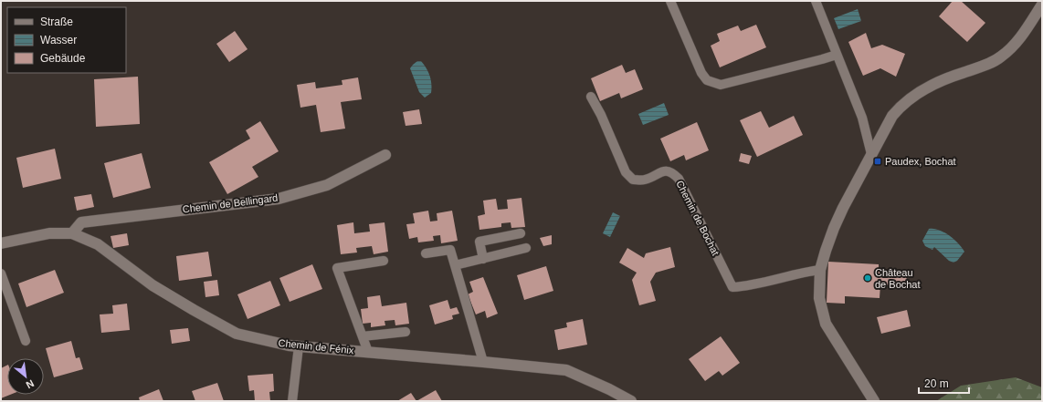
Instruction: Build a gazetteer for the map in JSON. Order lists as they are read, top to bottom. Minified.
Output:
{"streets":{"street":["Chemin de Bellingard","Chemin de Fénix"],"lane":["Chemin de Bochat"]},"crossings":[["Chemin de Bellingard","Chemin de Fénix"]],"places":{"transit":["Paudex, Bochat"],"other":["Château de Bochat"]},"legend":["Straße","Wasser","Gebäude"],"scale_bar":"20 m","north":"bottom right"}
